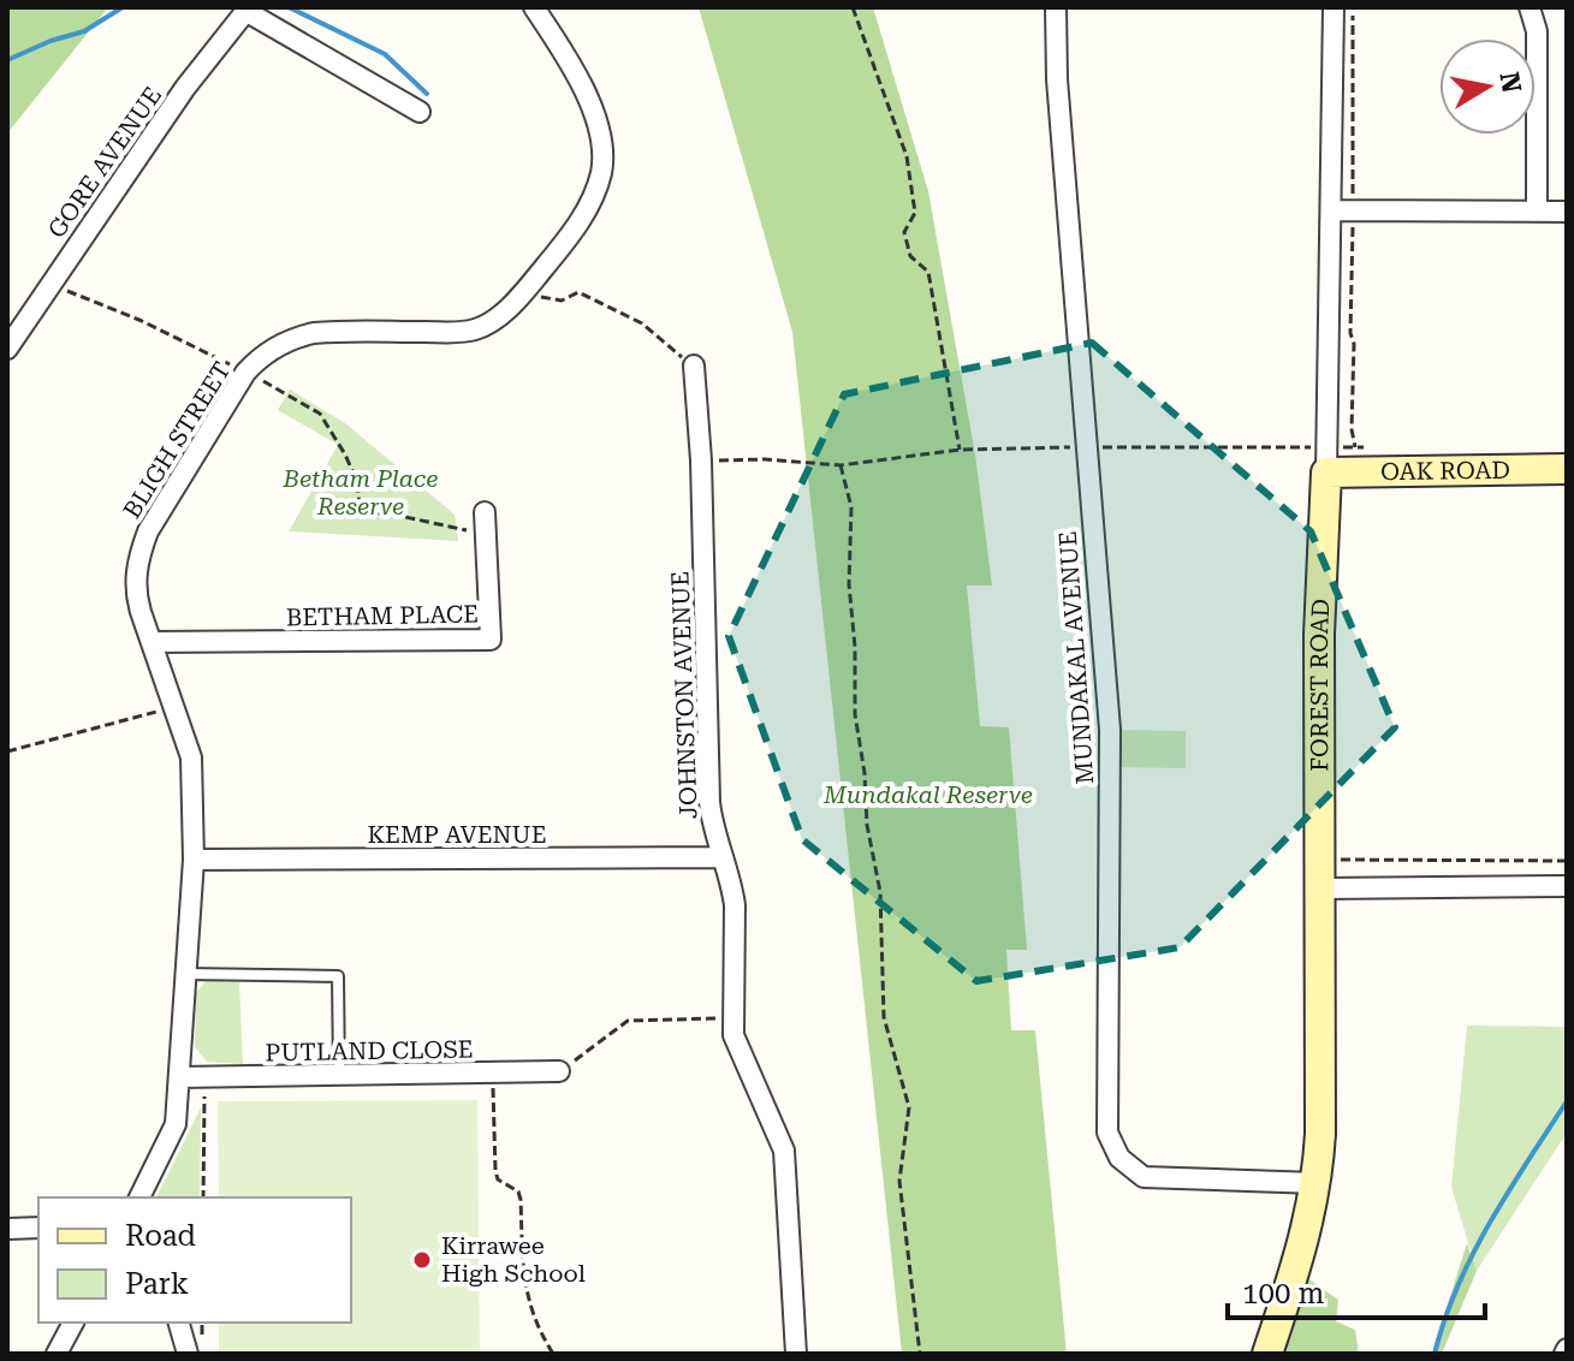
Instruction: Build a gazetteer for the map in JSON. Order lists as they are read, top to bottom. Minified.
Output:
{"streets":{"street":["GORE AVENUE","BLIGH STREET","OAK ROAD","BETHAM PLACE","MUNDAKAL AVENUE","FOREST ROAD","JOHNSTON AVENUE","KEMP AVENUE","PUTLAND CLOSE"]},"crossings":[["BLIGH STREET","BETHAM PLACE"],["BLIGH STREET","KEMP AVENUE"],["BLIGH STREET","PUTLAND CLOSE"],["OAK ROAD","FOREST ROAD"],["MUNDAKAL AVENUE","FOREST ROAD"],["JOHNSTON AVENUE","KEMP AVENUE"]],"parks":["Betham Place Reserve","Mundakal Reserve"],"places":["Kirrawee High School"],"legend":["Road","Park"],"scale_bar":"100 m","north":"right"}
